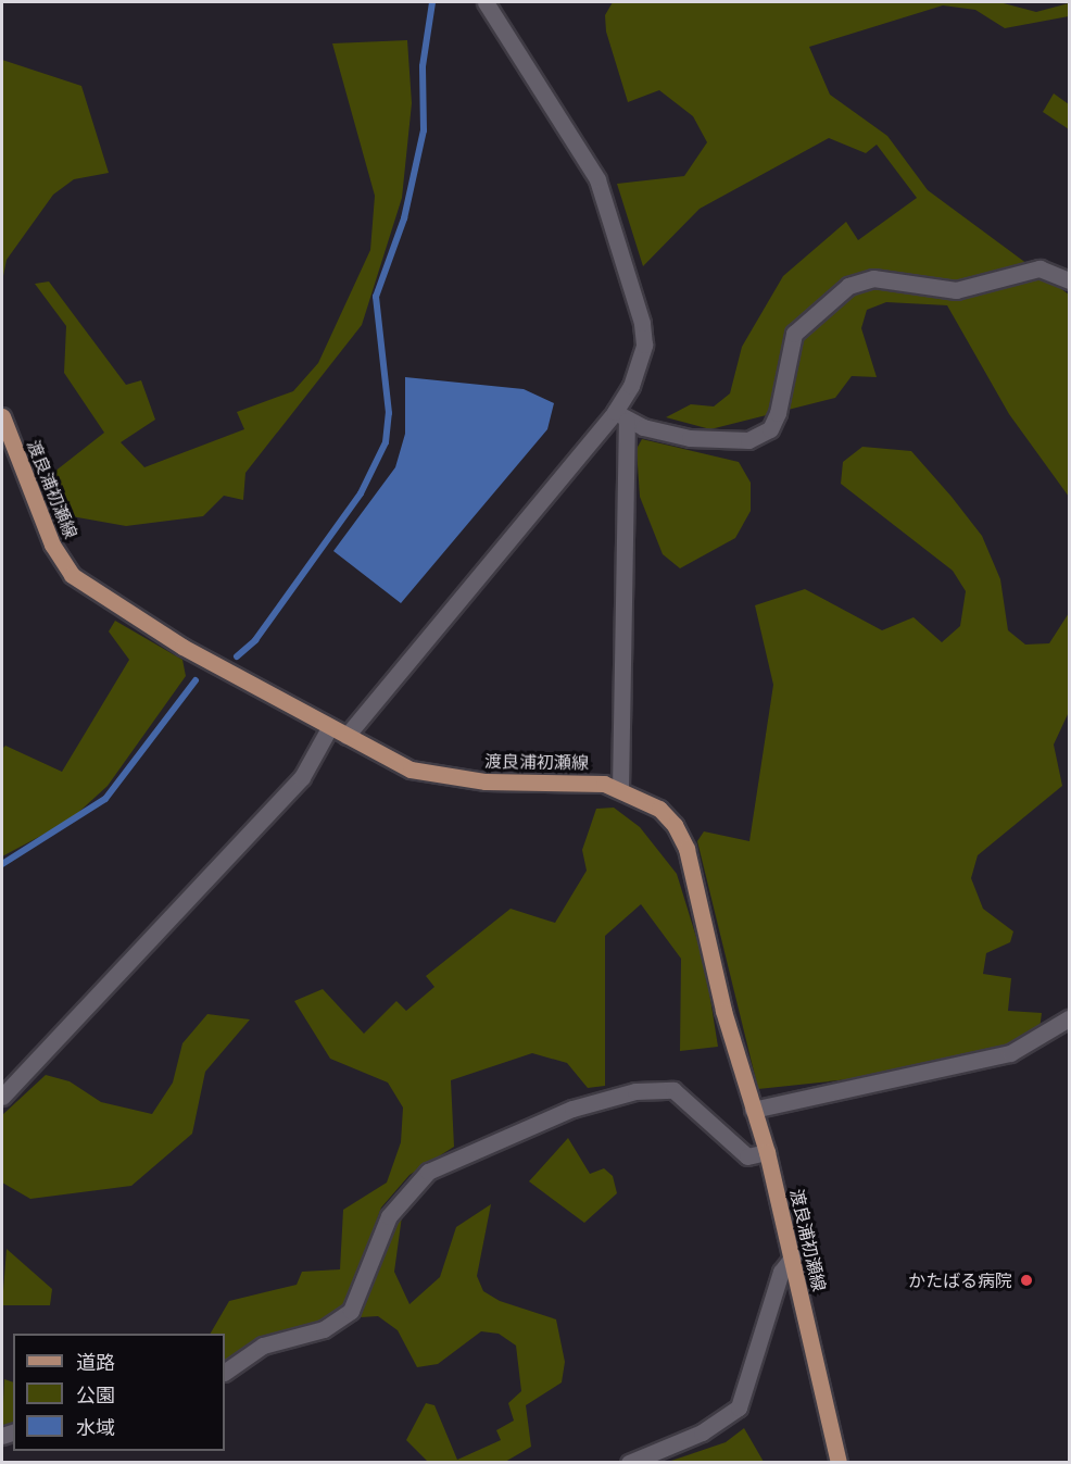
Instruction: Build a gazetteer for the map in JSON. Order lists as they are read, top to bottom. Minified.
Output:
{"streets":{"main road":["渡良浦初瀬線"]},"places":["かたばる病院"],"legend":["道路","公園","水域"]}
